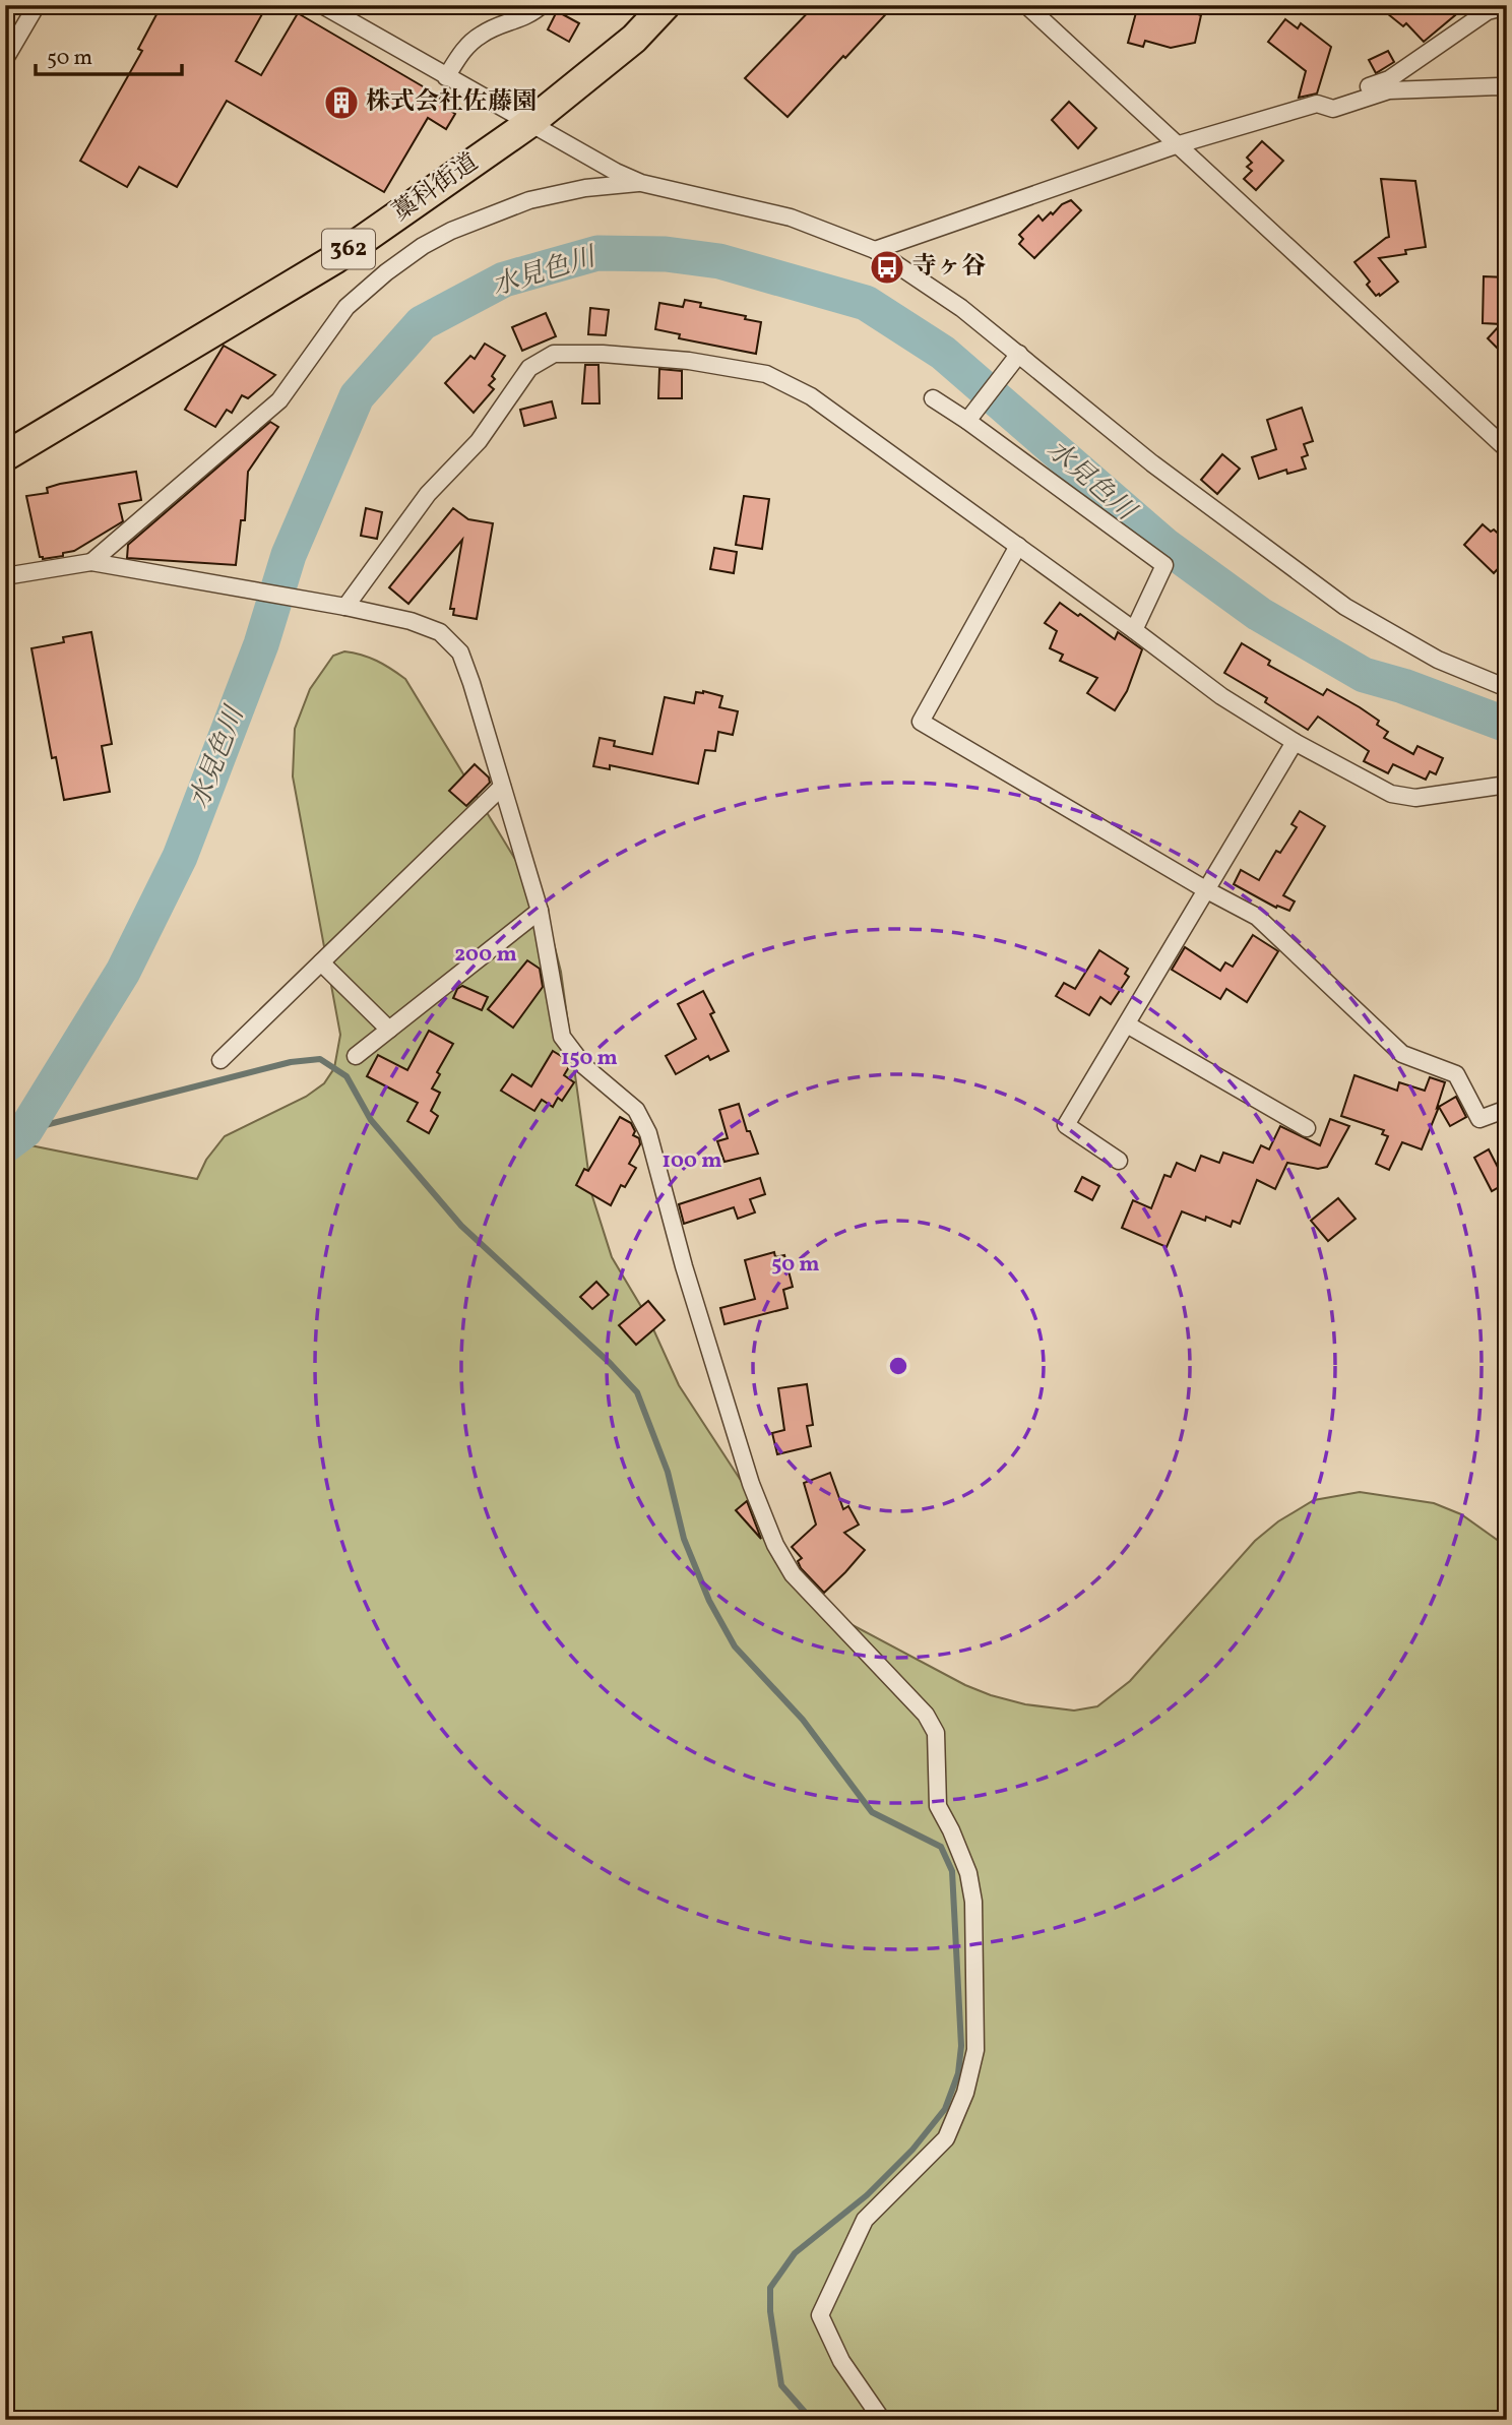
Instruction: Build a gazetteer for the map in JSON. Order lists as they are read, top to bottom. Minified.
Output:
{"streets":{"highway":["藁科街道","362"]},"water":["水見色川"],"places":{"building":["株式会社佐藤園"],"bus stop":["寺ヶ谷"]},"scale_bar":"50 m","rings":["200 m","150 m","100 m","50 m"]}
